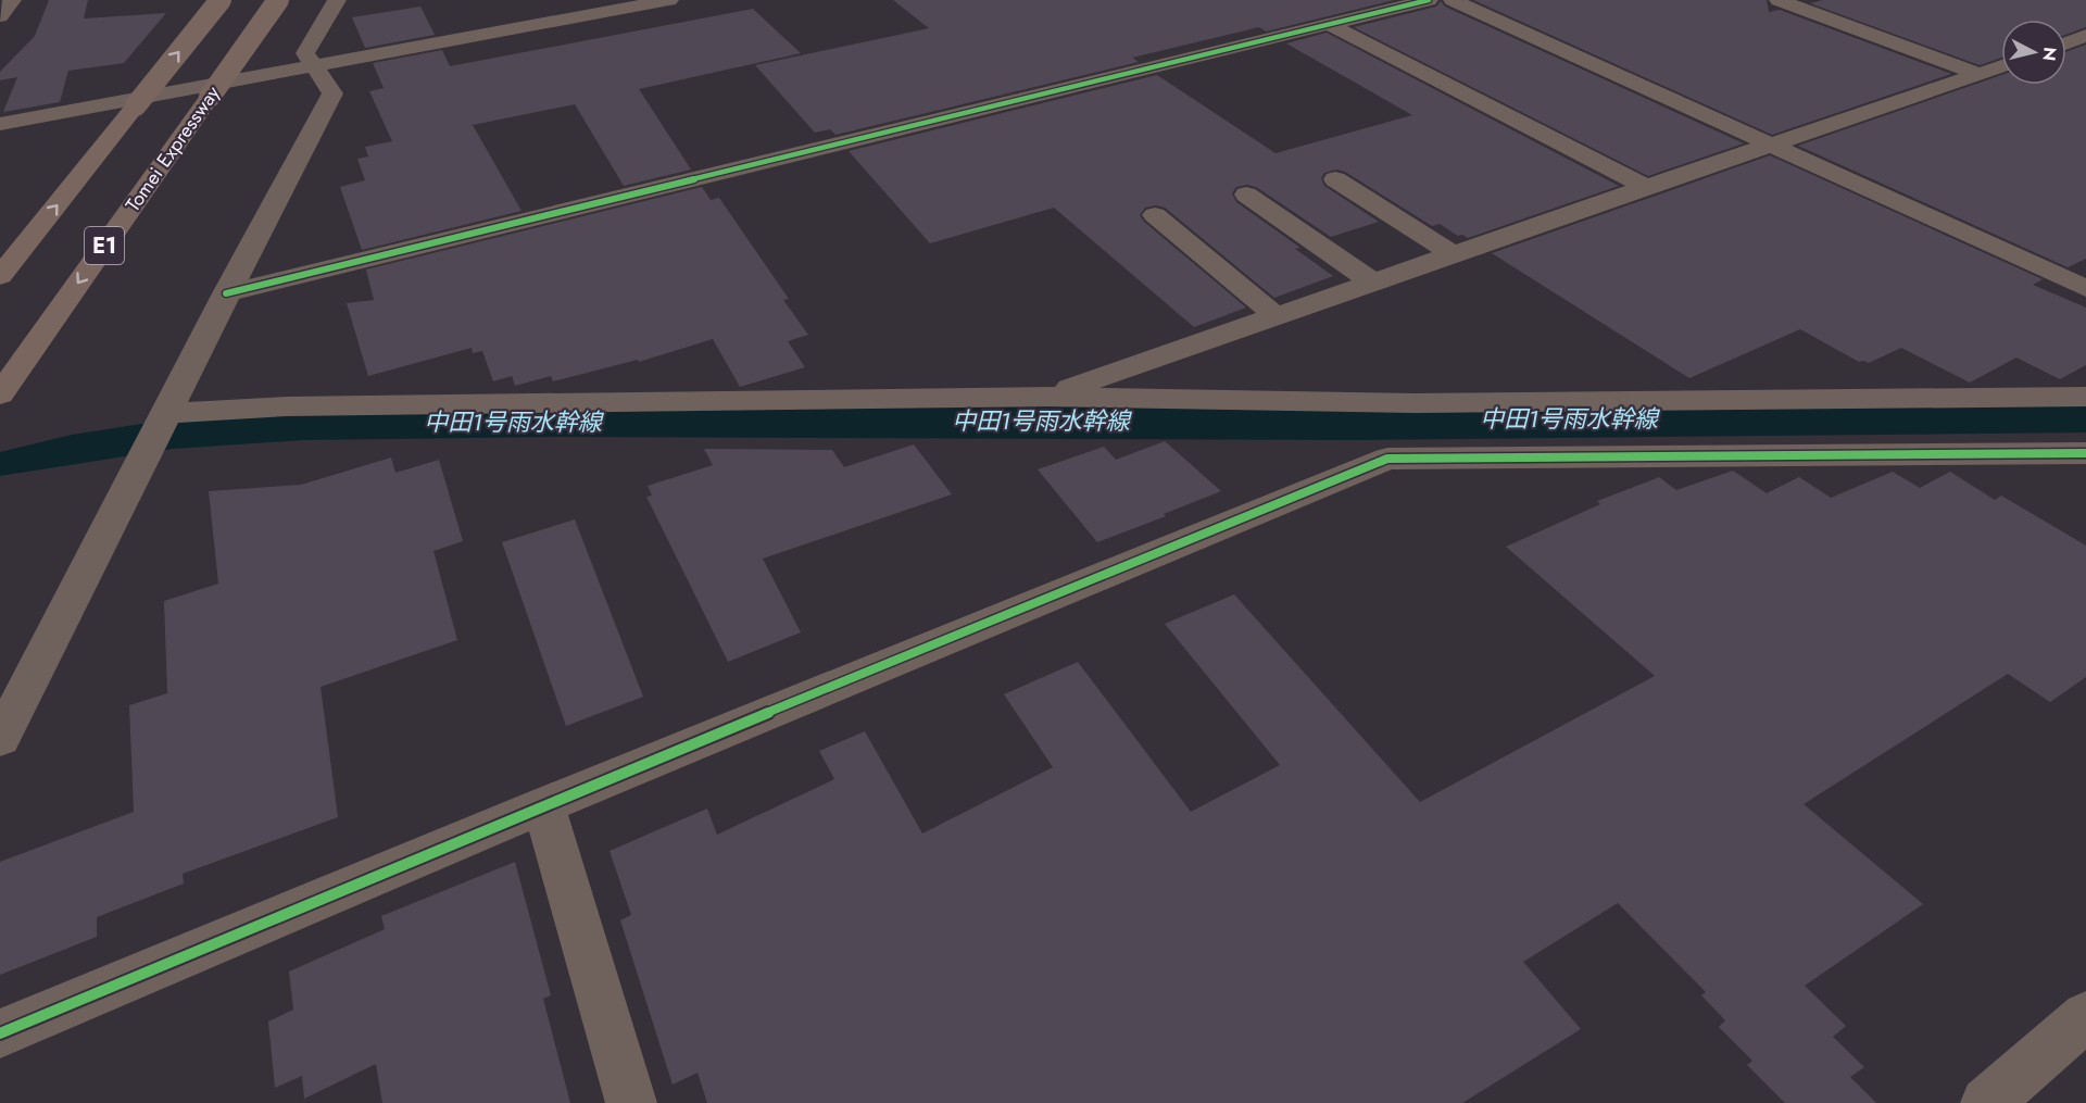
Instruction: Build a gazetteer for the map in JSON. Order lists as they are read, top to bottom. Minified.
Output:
{"streets":{"highway":["Tomei Expressway","E1"]},"water":["中田1号雨水幹線"],"north":"right"}
